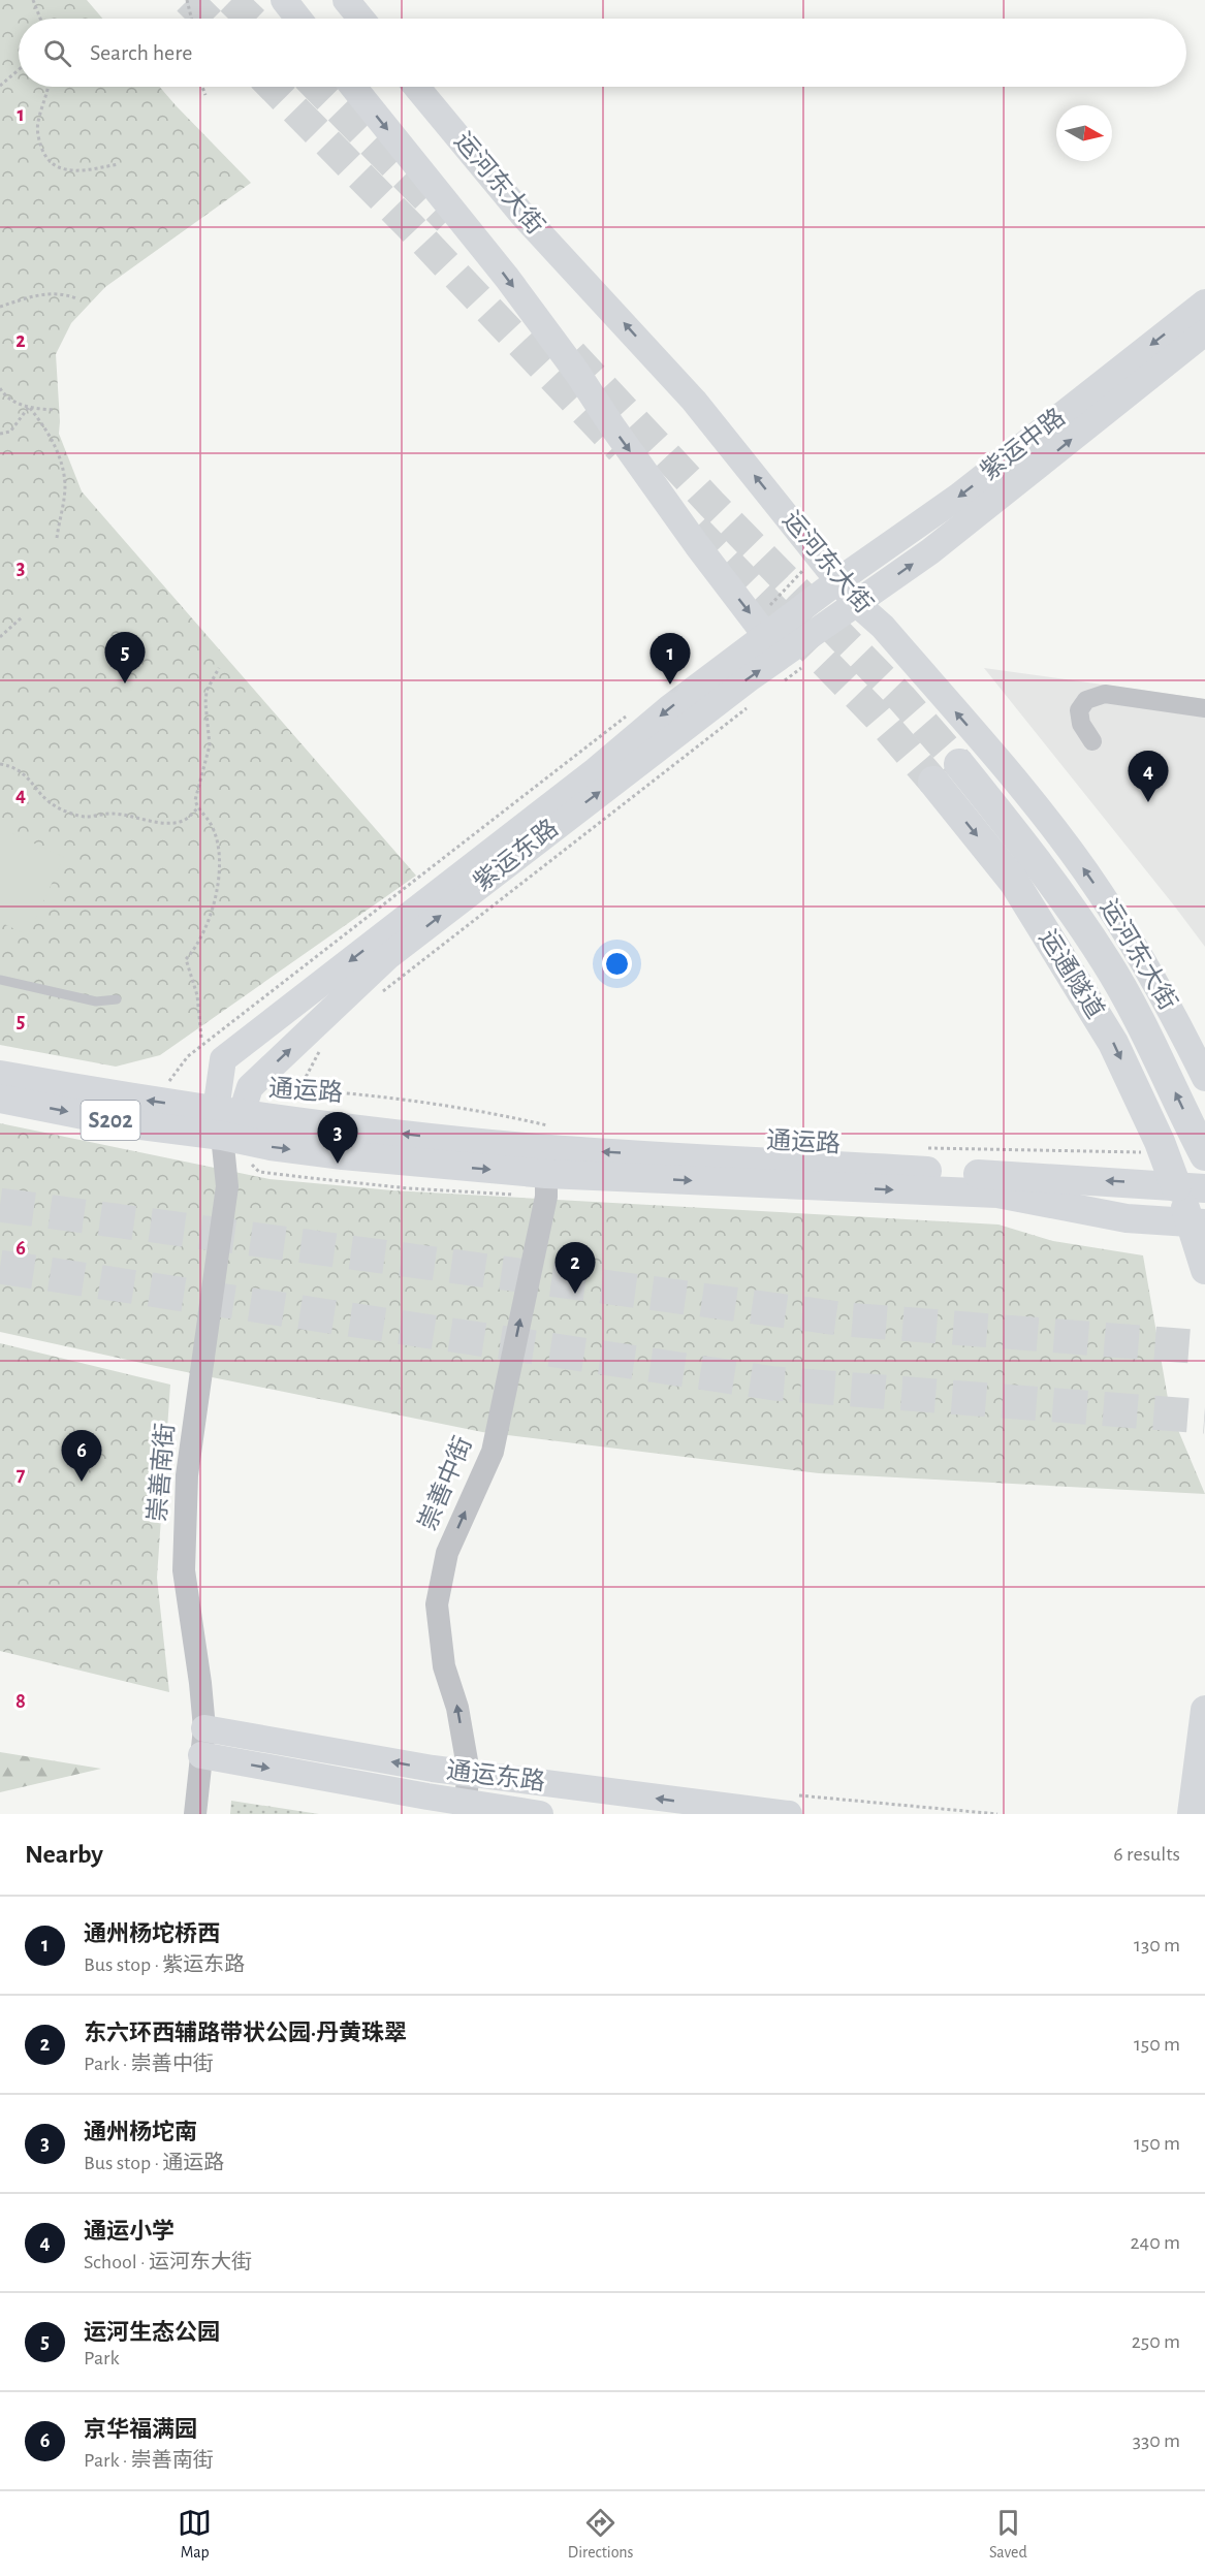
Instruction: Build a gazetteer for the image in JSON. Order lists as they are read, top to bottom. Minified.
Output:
{"streets":{"highway":["运通隧道"],"main road":["运河东大街","紫运中路","紫运东路","通运路","S202","通运东路"],"street":["崇善南街","崇善中街"]},"crossings":[["运河东大街","紫运中路"],["运河东大街","紫运东路"],["紫运中路","紫运东路"],["紫运东路","通运路"],["紫运东路","S202"],["紫运东路","崇善南街"],["运通隧道","通运路"],["通运路","S202"],["通运路","崇善南街"],["通运路","崇善中街"],["S202","崇善南街"],["崇善南街","通运东路"],["崇善中街","通运东路"]],"one_way":["崇善中街"],"north":"right","page":{"search":"Search here","pins":["5","1","4","3","2","6"],"heading":["Nearby","6 results"],"list":[{"mark":"1","name":"通州杨坨桥西","note":"Bus stop · 紫运东路","value":"130 m"},{"mark":"2","name":"东六环西辅路带状公园·丹黄珠翠","note":"Park · 崇善中街","value":"150 m"},{"mark":"3","name":"通州杨坨南","note":"Bus stop · 通运路","value":"150 m"},{"mark":"4","name":"通运小学","note":"School · 运河东大街","value":"240 m"},{"mark":"5","name":"运河生态公园","note":"Park","value":"250 m"},{"mark":"6","name":"京华福满园","note":"Park · 崇善南街","value":"330 m"}],"nav":["Map","Directions","Saved"]},"grid":{"rows":["1","2","3","4","5","6","7","8"]}}
